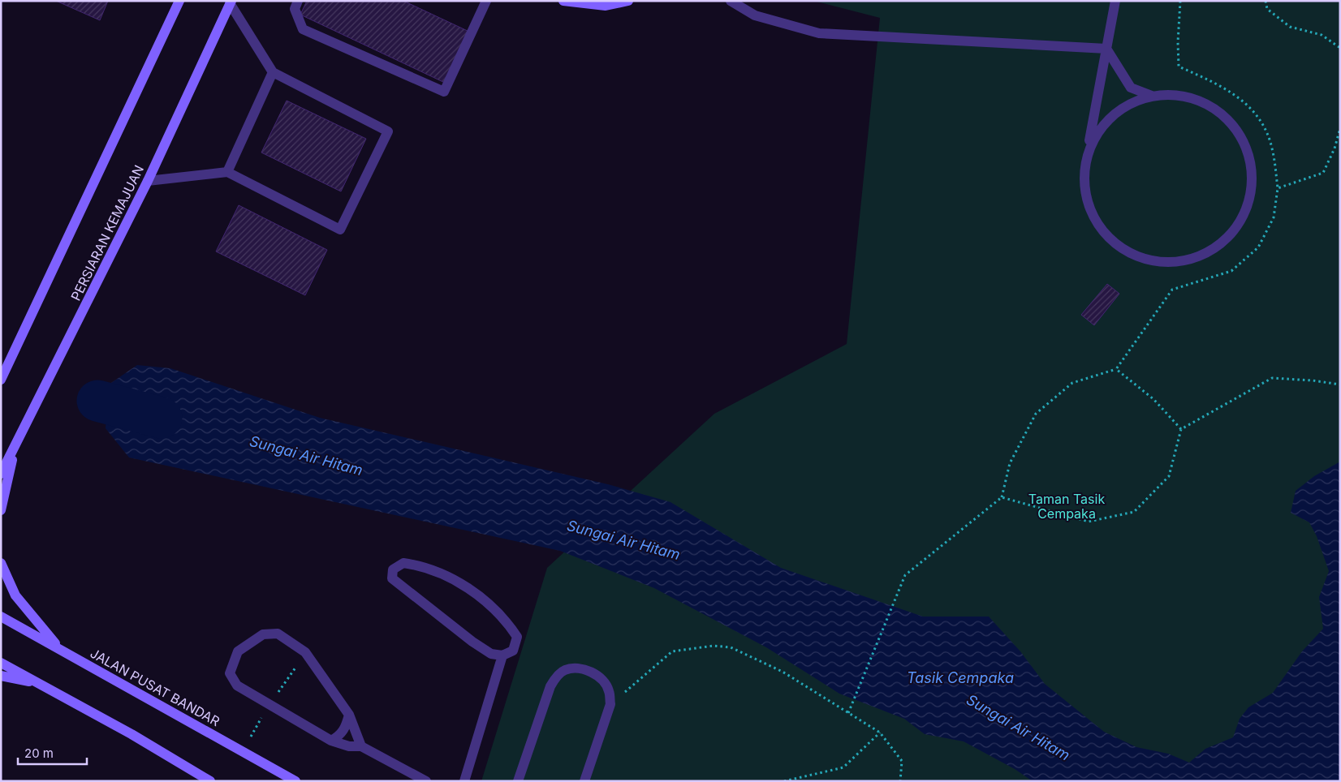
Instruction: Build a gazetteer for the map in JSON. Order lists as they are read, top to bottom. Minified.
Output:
{"streets":{"main road":["PERSIARAN KEMAJUAN","JALAN PUSAT BANDAR"]},"water":["Sungai Air Hitam","Tasik Cempaka"],"parks":["Taman Tasik Cempaka"],"scale_bar":"20 m"}
